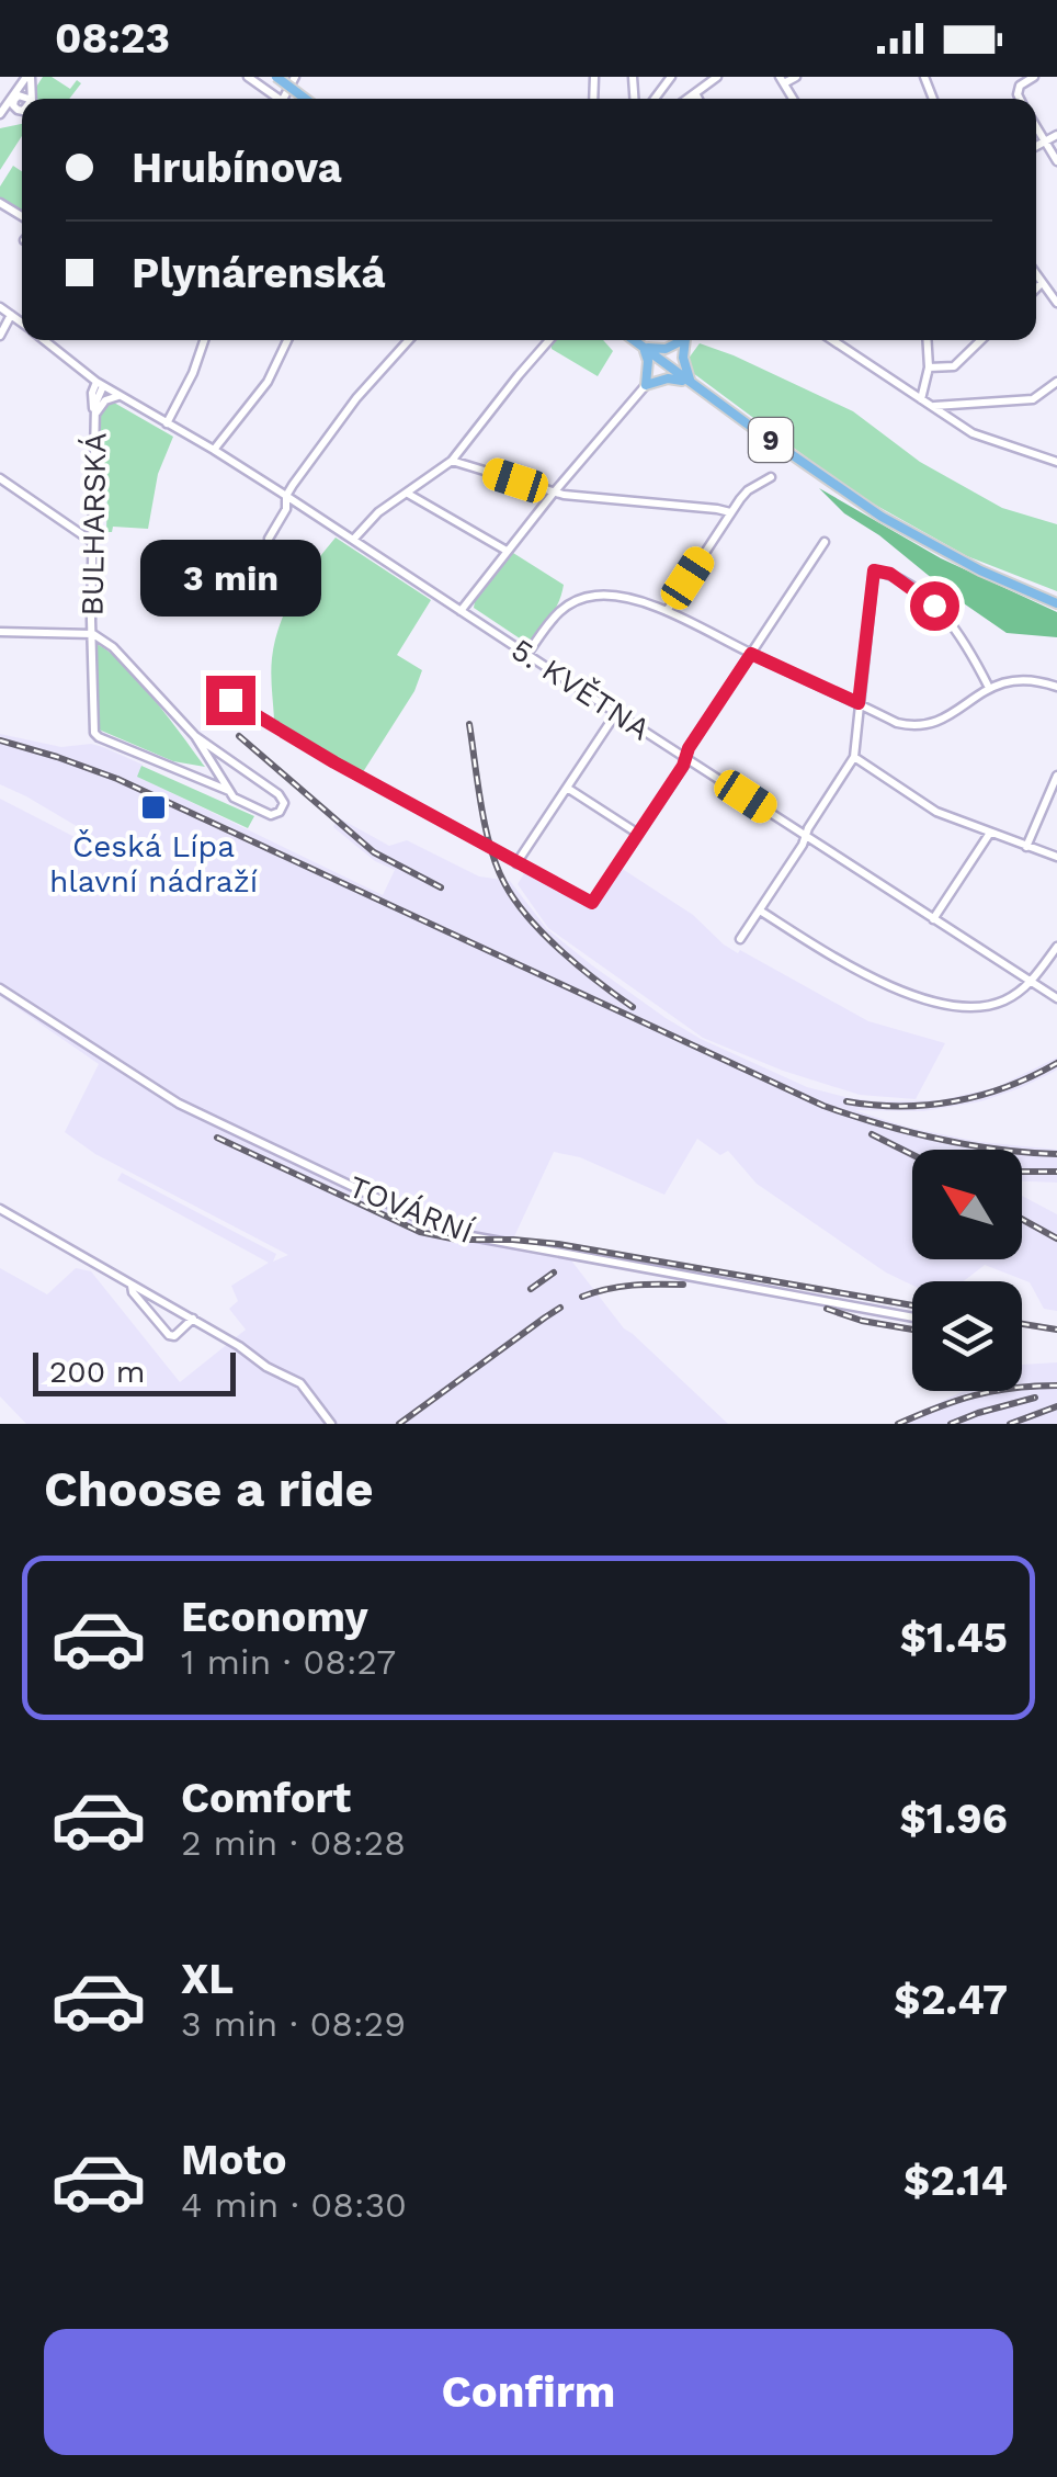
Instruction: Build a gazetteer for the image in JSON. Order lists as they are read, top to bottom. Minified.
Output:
{"streets":{"main road":["9"],"street":["BULHARSKÁ","5. KVĚTNA","TOVÁRNÍ"]},"crossings":[["BULHARSKÁ","5. KVĚTNA"]],"places":{"transit":["Česká Lípa hlavní nádraží"]},"scale_bar":"200 m","north":"top left","page":{"status":"08:23","banner":["Hrubínova","Plynárenská"],"bubble":"3 min","scale":"200 m","heading":"Choose a ride","list":[{"name":"Economy","note":"1 min · 08:27","value":"$1.45"},{"name":"Comfort","note":"2 min · 08:28","value":"$1.96"},{"name":"XL","note":"3 min · 08:29","value":"$2.47"},{"name":"Moto","note":"4 min · 08:30","value":"$2.14"}],"buttons":"Confirm"}}
